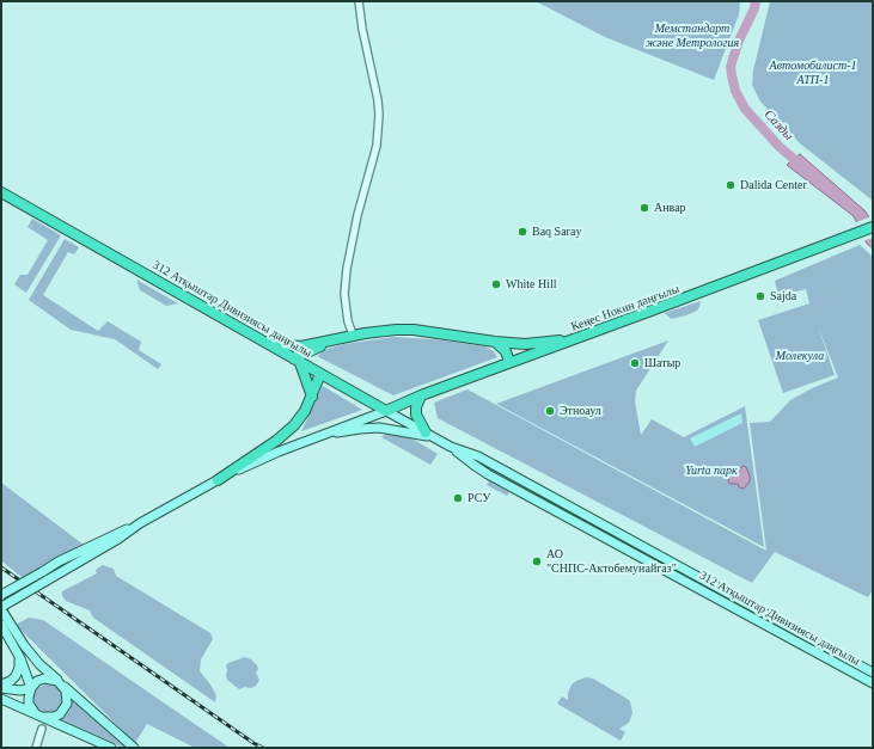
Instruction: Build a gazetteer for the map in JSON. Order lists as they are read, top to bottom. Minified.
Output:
{"streets":{"highway":["Кеңес Нокин даңғылы","312 Атқыштар Дивизиясы даңғылы"]},"crossings":[["Кеңес Нокин даңғылы","312 Атқыштар Дивизиясы даңғылы"]],"water":["Сазды"],"parks":["Мемстандарт және Метрология","Автомобилист-1 АТП-1","Молекула","Yurta парк"],"places":["Dalida Center","Анвар","Baq Saray","White Hill","Sajda","Шатыр","Этноаул","РСУ","АО \"СНПС-Актобемунайгаз\""]}
